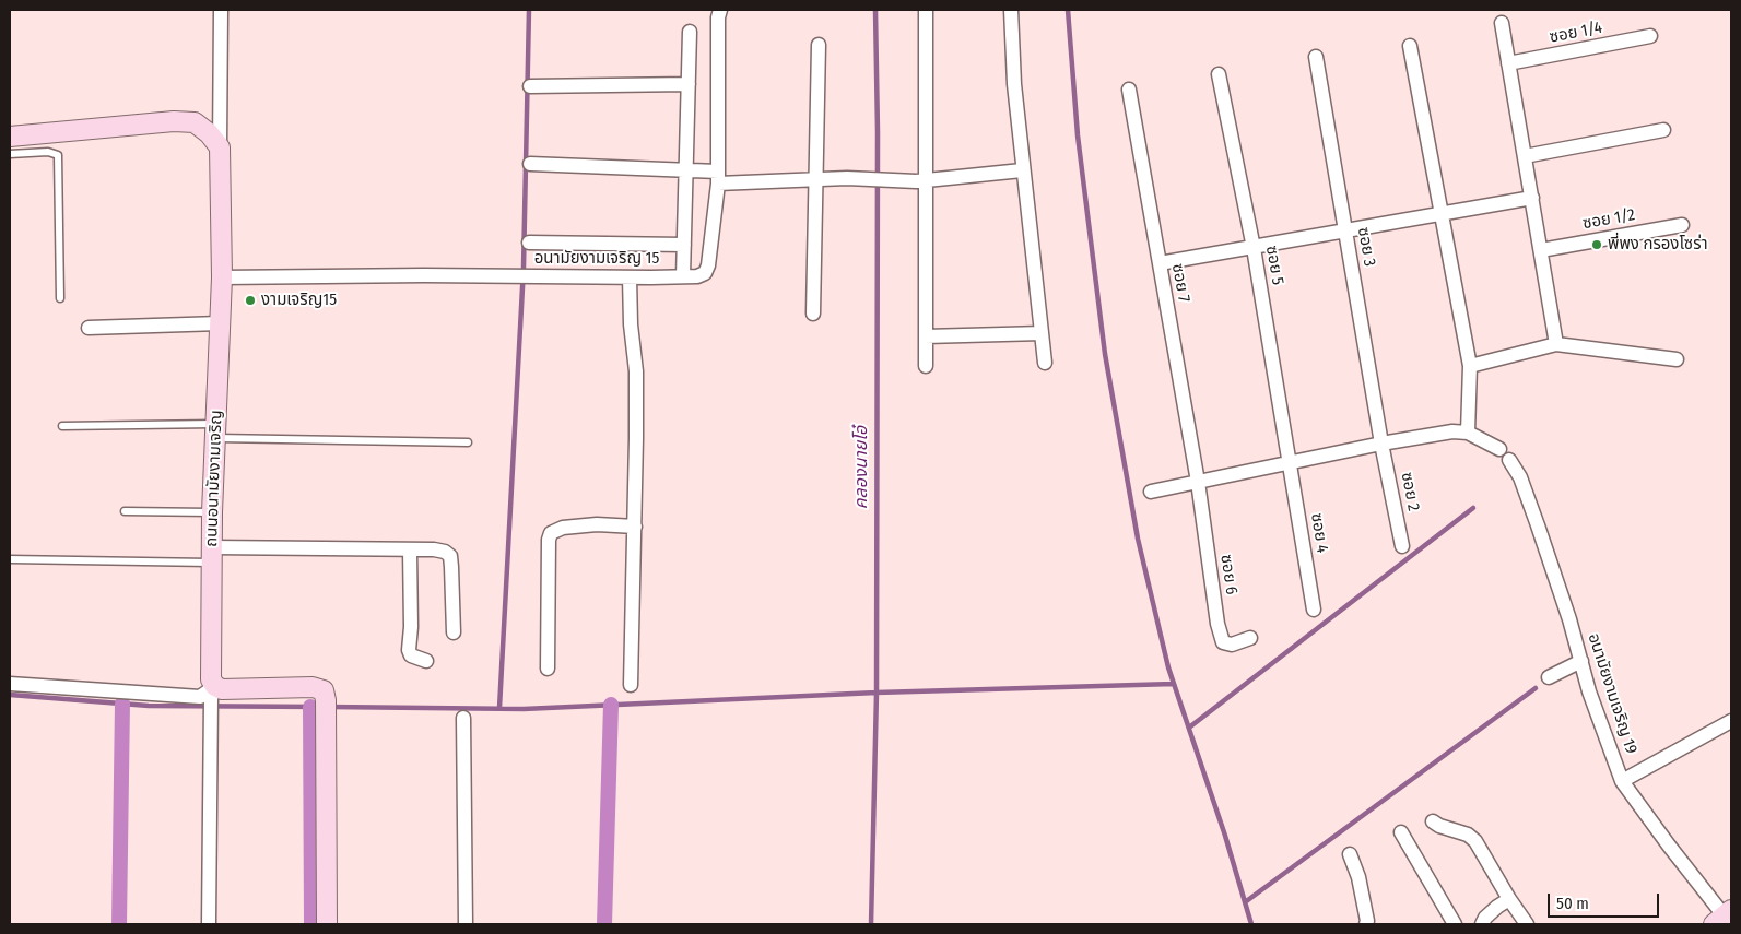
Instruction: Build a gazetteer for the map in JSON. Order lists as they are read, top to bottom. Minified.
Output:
{"streets":{"street":["ซอย 1/4","ซอย 1/2","ซอย 3","อนามัยงามเจริญ 15","ซอย 5","ซอย 7","ถนนอนามัยงามเจริญ","ซอย 2","ซอย 4","ซอย 6","อนามัยงามเจริญ 19"]},"crossings":[["ซอย 3","ซอย 2"],["อนามัยงามเจริญ 15","ถนนอนามัยงามเจริญ"],["ซอย 5","ซอย 4"],["ซอย 7","ซอย 6"]],"water":["คลองนายโอ๋"],"places":["พี่พง กรองโซร่า","งามเจริญ15"],"scale_bar":"50 m"}
